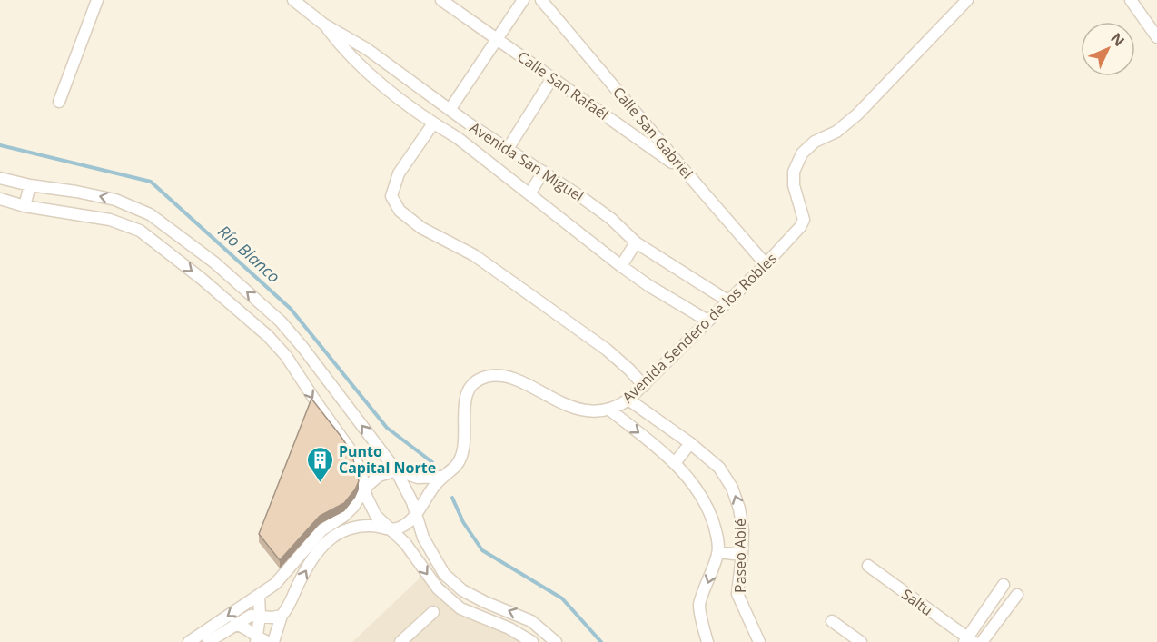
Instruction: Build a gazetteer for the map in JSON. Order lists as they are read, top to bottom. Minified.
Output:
{"streets":{"street":["Calle San Rafaél","Calle San Gabriel","Avenida San Miguel","Avenida Sendero de los Robles","Paseo Abié","Saltu"]},"crossings":[["Calle San Rafaél","Calle San Gabriel"],["Calle San Gabriel","Avenida Sendero de los Robles"],["Avenida San Miguel","Avenida Sendero de los Robles"],["Avenida Sendero de los Robles","Paseo Abié"]],"water":["Río Blanco"],"places":{"building":["Punto Capital Norte"]},"north":"top right"}
